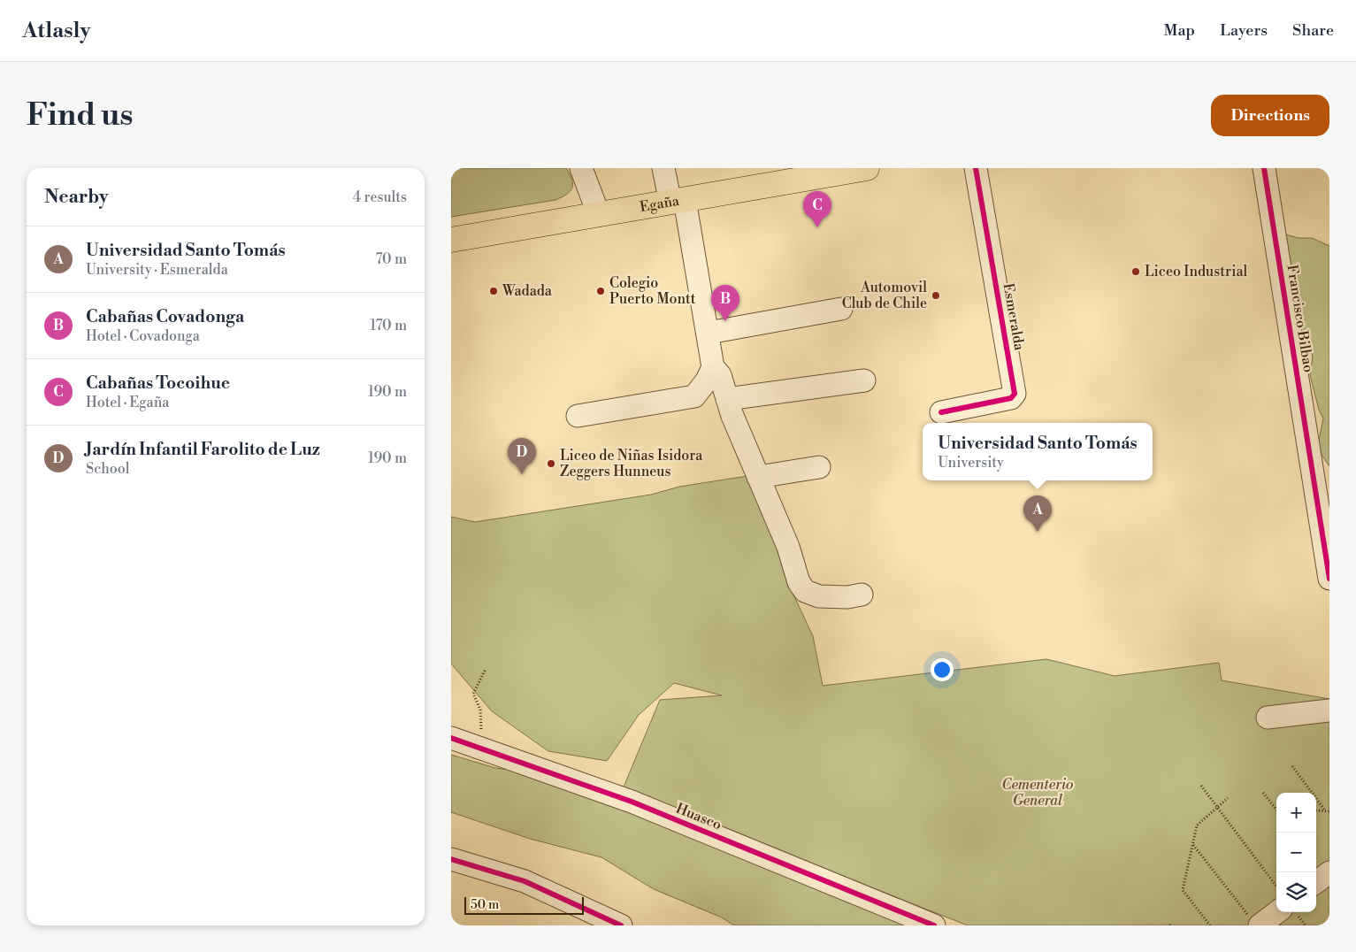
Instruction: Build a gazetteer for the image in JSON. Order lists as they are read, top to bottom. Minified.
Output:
{"streets":{"main road":["Egaña"],"street":["Esmeralda","Francisco Bilbao","Huasco"]},"parks":["Cementerio General"],"places":["Liceo Industrial","Wadada","Colegio Puerto Montt","Automovil Club de Chile","Liceo de Niñas Isidora Zeggers Hunneus"],"scale_bar":"50 m","page":{"header":"Atlasly","nav":["Map","Layers","Share"],"buttons":"Directions","title":"Find us","heading":["Nearby","4 results"],"pins":["C","B","D","A"],"list":[{"mark":"A","name":"Universidad Santo Tomás","note":"University · Esmeralda","value":"70 m"},{"mark":"B","name":"Cabañas Covadonga","note":"Hotel · Covadonga","value":"170 m"},{"mark":"C","name":"Cabañas Tocoihue","note":"Hotel · Egaña","value":"190 m"},{"mark":"D","name":"Jardín Infantil Farolito de Luz","note":"School","value":"190 m"}],"popup":["Universidad Santo Tomás","University"],"map_buttons":["+","−"],"scale":"50 m"}}
